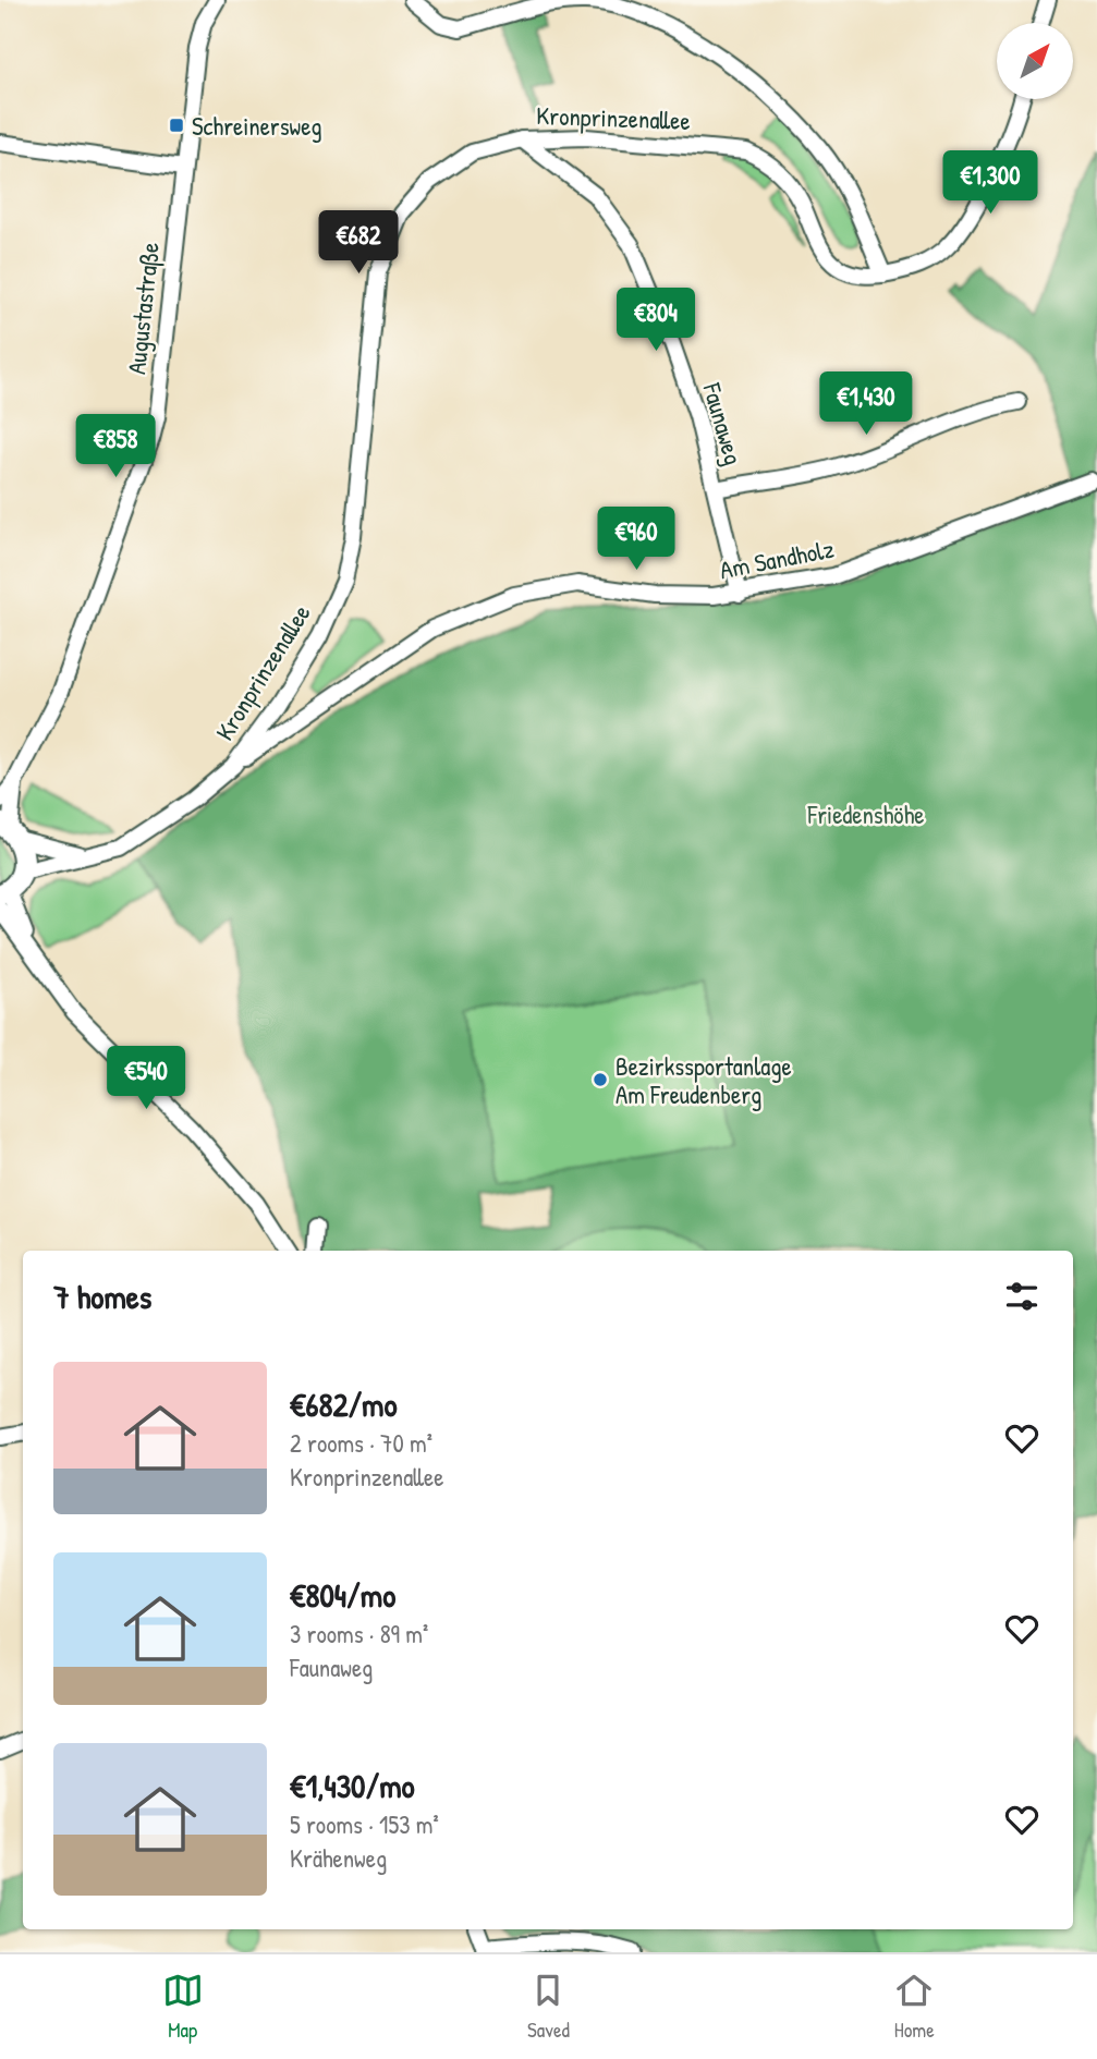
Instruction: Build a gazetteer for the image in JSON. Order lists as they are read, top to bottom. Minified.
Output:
{"streets":{"street":["Kronprinzenallee","Augustastraße","Faunaweg","Am Sandholz"]},"crossings":[["Kronprinzenallee","Faunaweg"],["Kronprinzenallee","Am Sandholz"],["Faunaweg","Am Sandholz"]],"parks":["Friedenshöhe"],"places":{"transit":["Schreinersweg"],"other":["Bezirkssportanlage Am Freudenberg"]},"north":"top right","page":{"price":["€1,300","€682","€804","€1,430","€858","€960","€540"],"heading":"7 homes","list":[{"name":"€682/mo","note":"2 rooms · 70 m² · Kronprinzenallee"},{"name":"€804/mo","note":"3 rooms · 89 m² · Faunaweg"},{"name":"€1,430/mo","note":"5 rooms · 153 m² · Krähenweg"}],"tabs":["Map","Saved","Home"]}}
